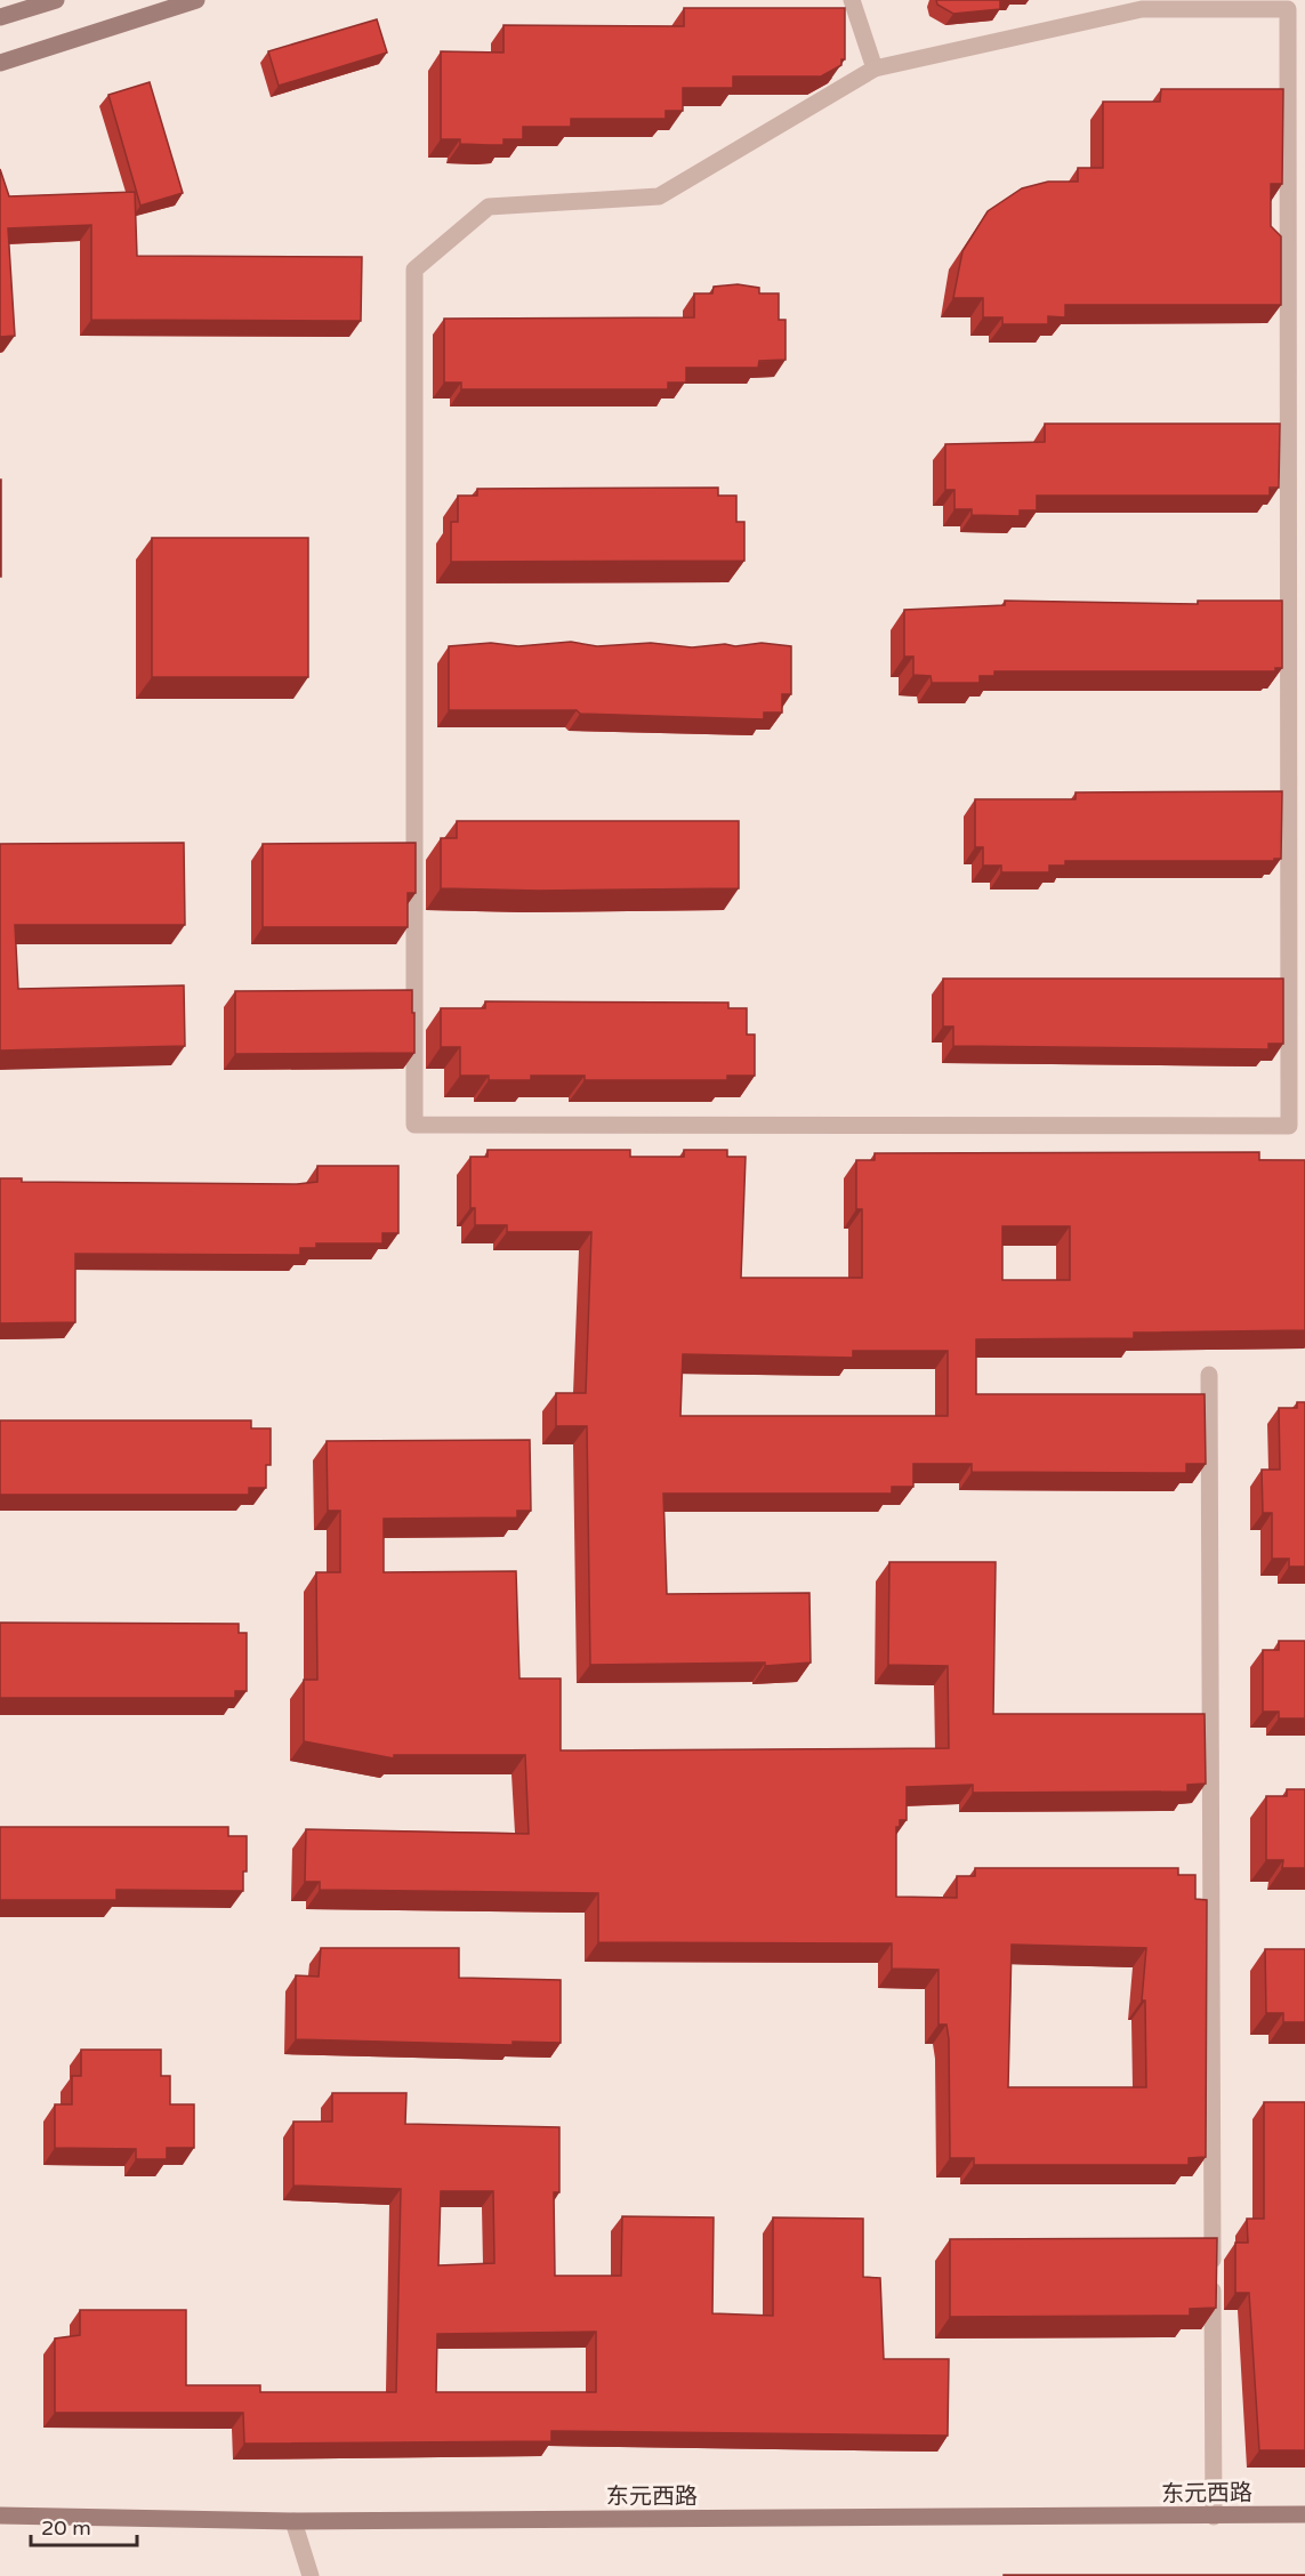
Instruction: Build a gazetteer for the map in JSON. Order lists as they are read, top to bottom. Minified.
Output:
{"streets":{"street":["东元西路"]},"scale_bar":"20 m"}
